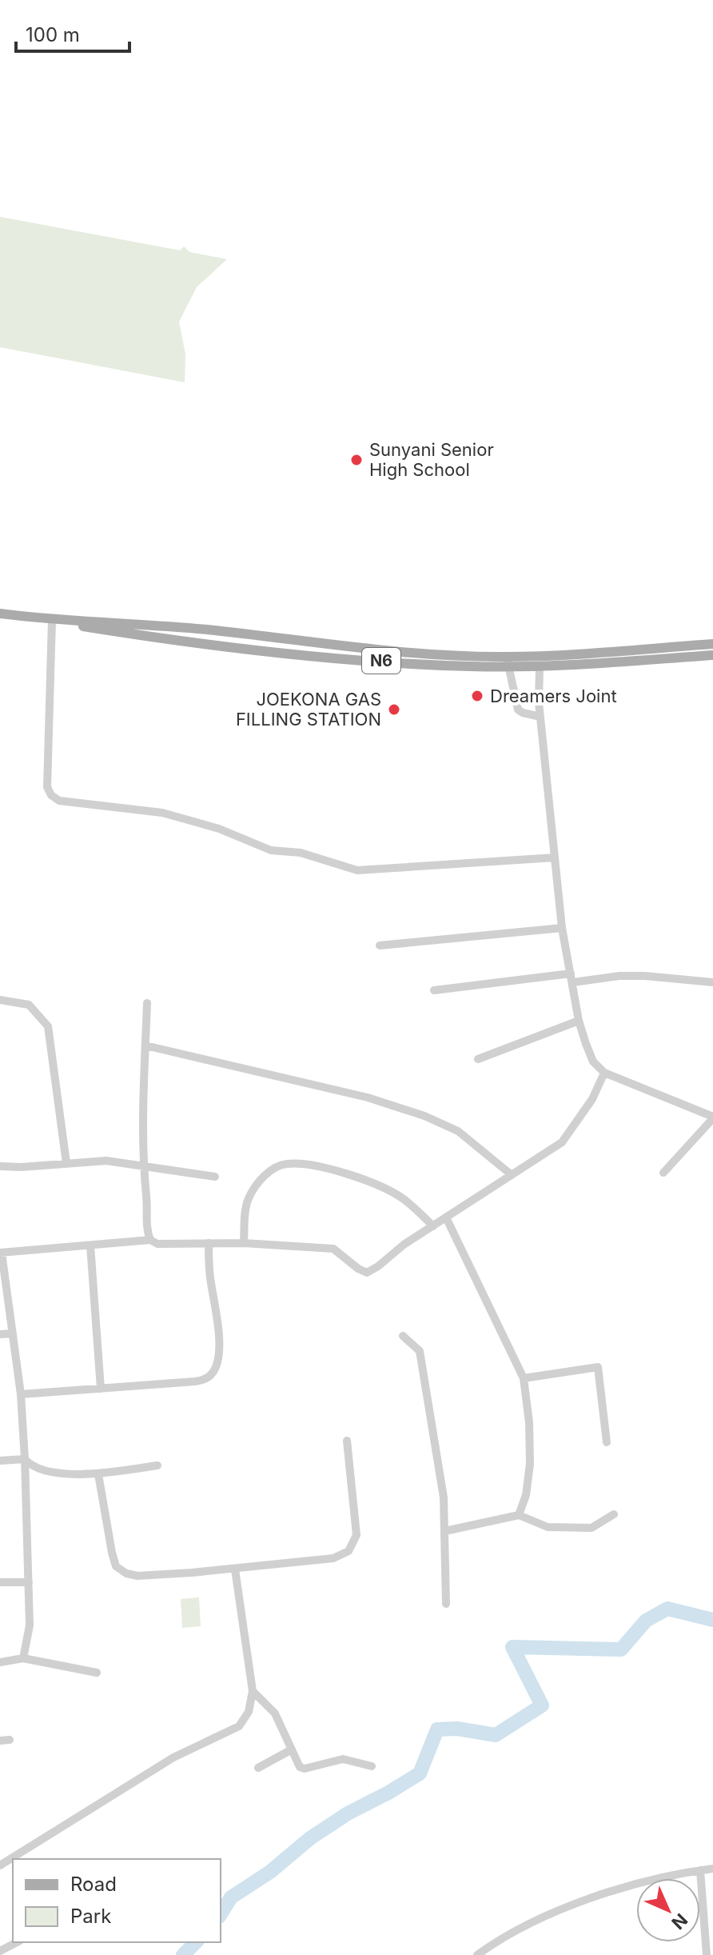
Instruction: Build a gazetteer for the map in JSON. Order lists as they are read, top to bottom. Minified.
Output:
{"streets":{"main road":["N6"]},"places":["Sunyani Senior High School","Dreamers Joint","JOEKONA GAS FILLING STATION"],"legend":["Road","Park"],"scale_bar":"100 m","north":"bottom right"}
